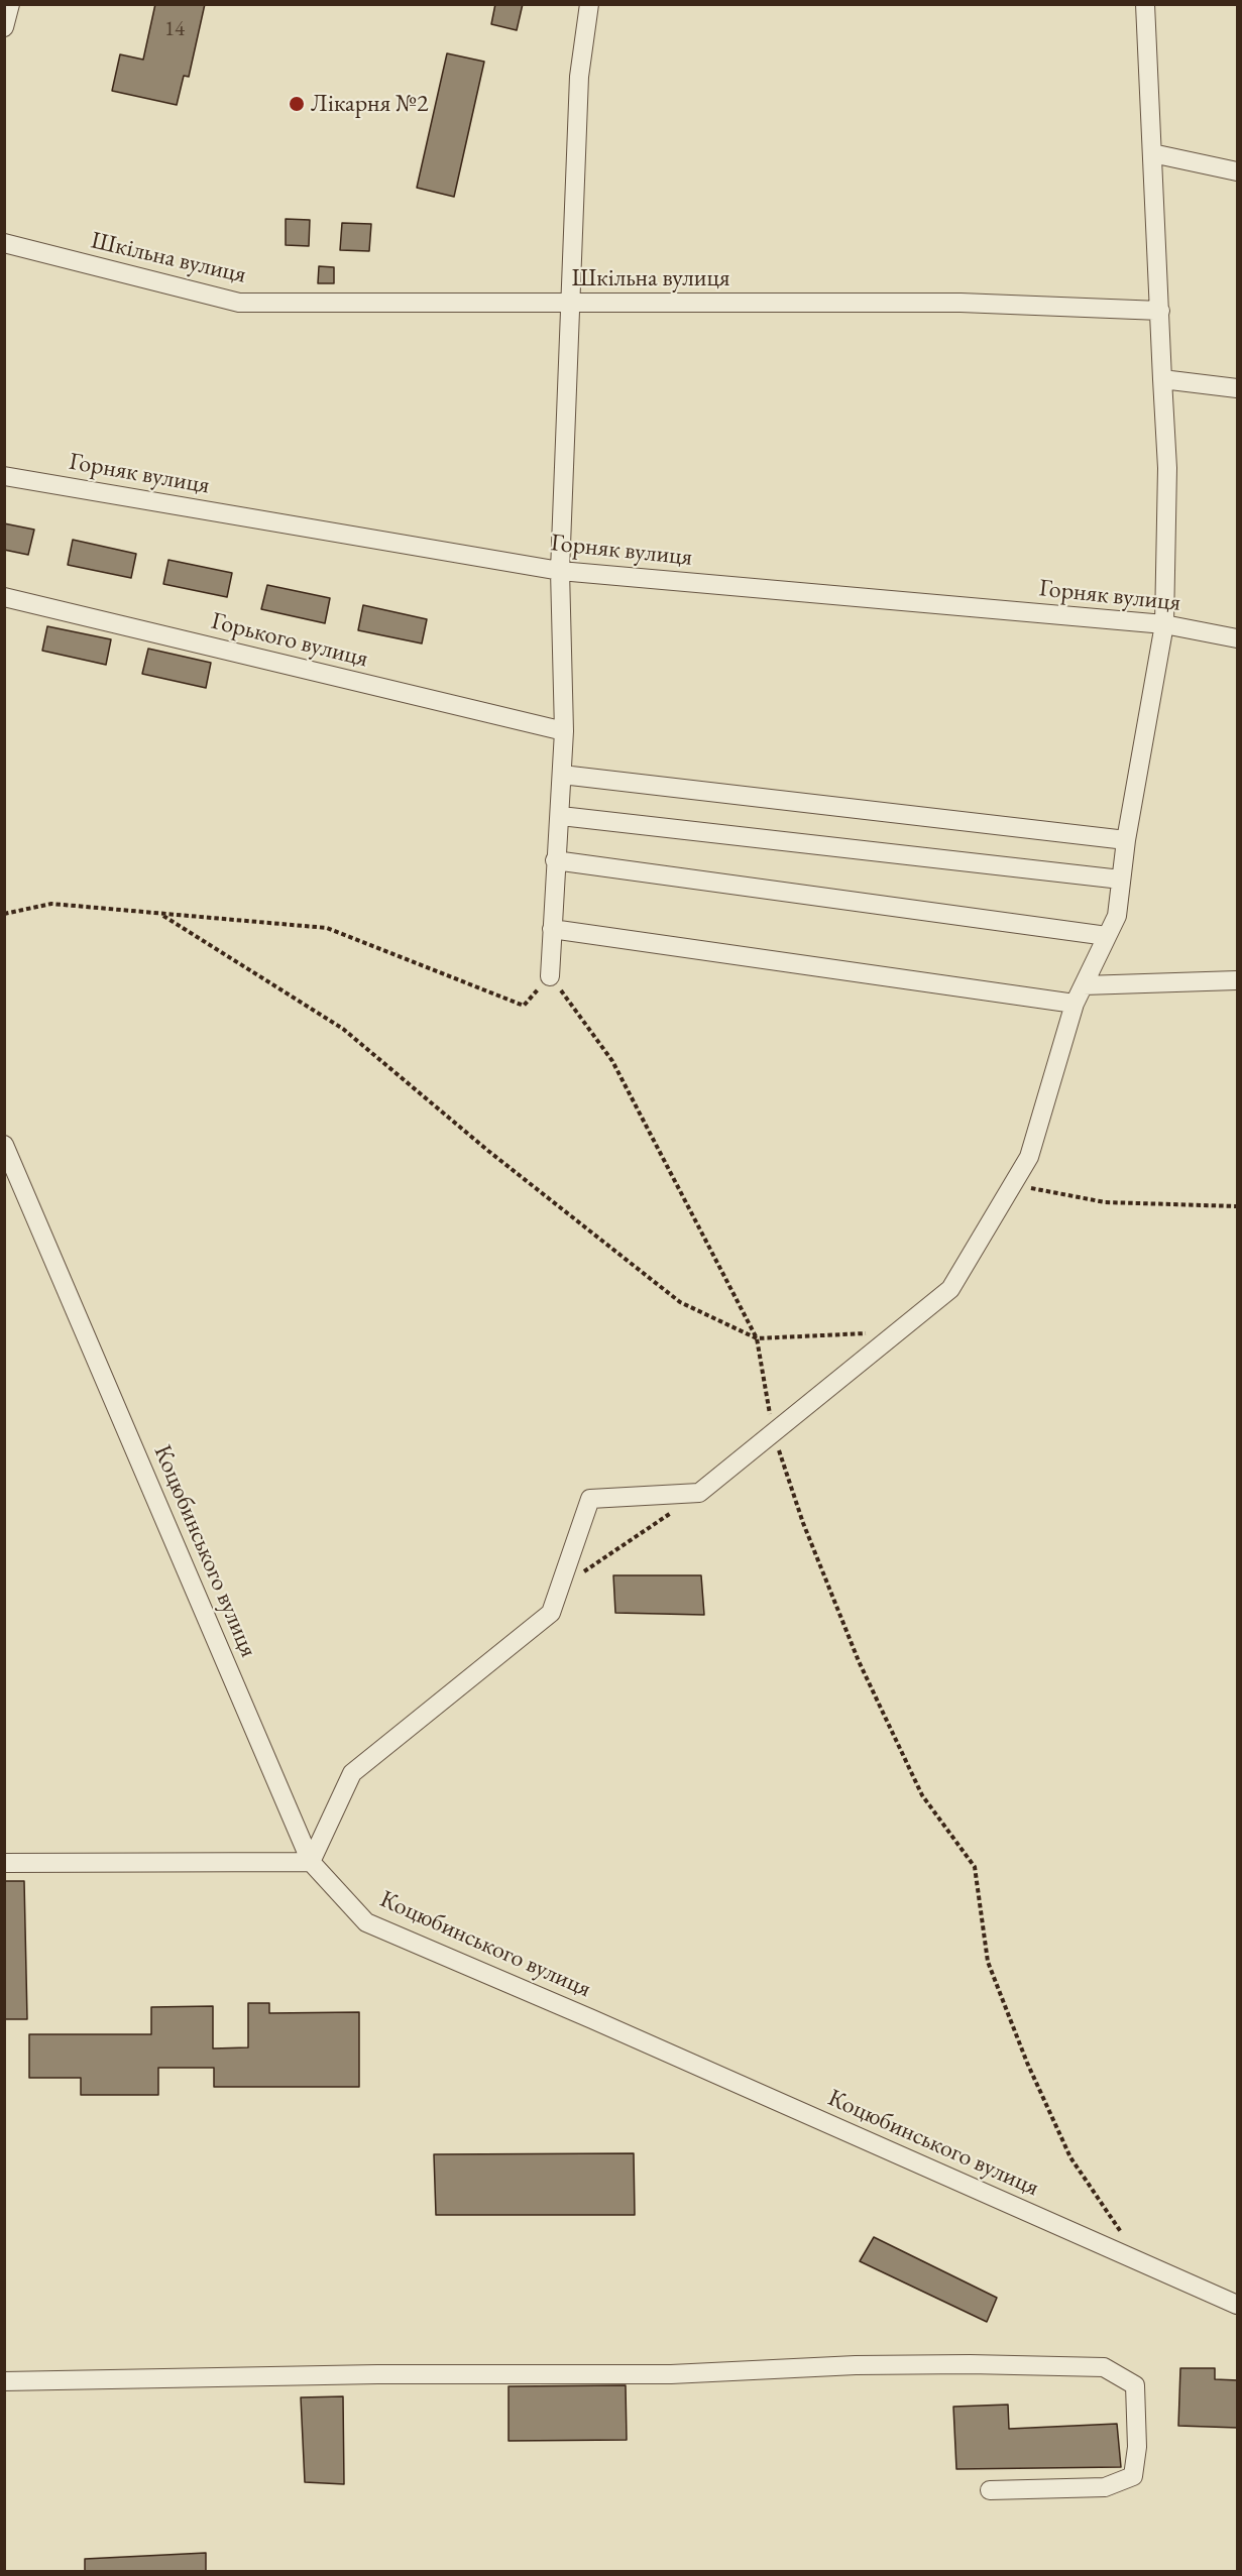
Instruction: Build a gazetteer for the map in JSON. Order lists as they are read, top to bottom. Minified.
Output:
{"streets":{"street":["Шкільна вулиця","Горняк вулиця","Горького вулиця","Коцюбинського вулиця"]},"places":["Лікарня №2"],"house_numbers":["14"]}
